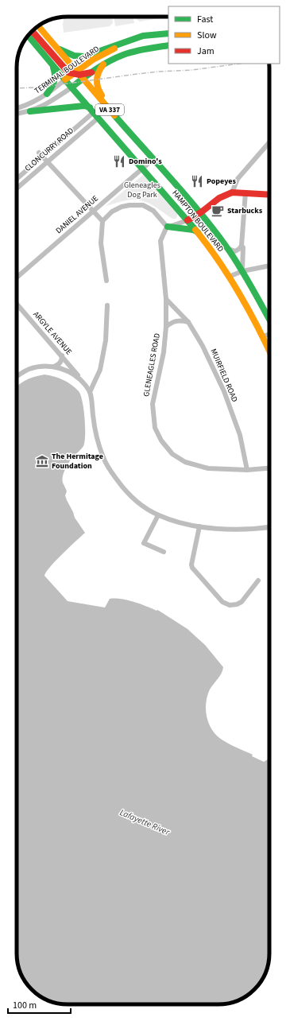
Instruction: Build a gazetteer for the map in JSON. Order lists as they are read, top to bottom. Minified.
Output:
{"streets":{"main road":["TERMINAL BOULEVARD","VA 337","HAMPTON BOULEVARD"],"street":["CLONCURRY ROAD","DANIEL AVENUE","ARGYLE AVENUE","GLENEAGLES ROAD","MUIRFIELD ROAD"]},"crossings":[["TERMINAL BOULEVARD","HAMPTON BOULEVARD"],["CLONCURRY ROAD","HAMPTON BOULEVARD"],["DANIEL AVENUE","HAMPTON BOULEVARD"],["GLENEAGLES ROAD","MUIRFIELD ROAD"]],"water":["Lafayette River"],"parks":["Gleneagles Dog Park"],"places":{"restaurant":["Domino's","Popeyes"],"cafe":["Starbucks"],"museum":["The Hermitage Foundation"]},"legend":["Fast","Slow","Jam"],"scale_bar":"100 m"}
